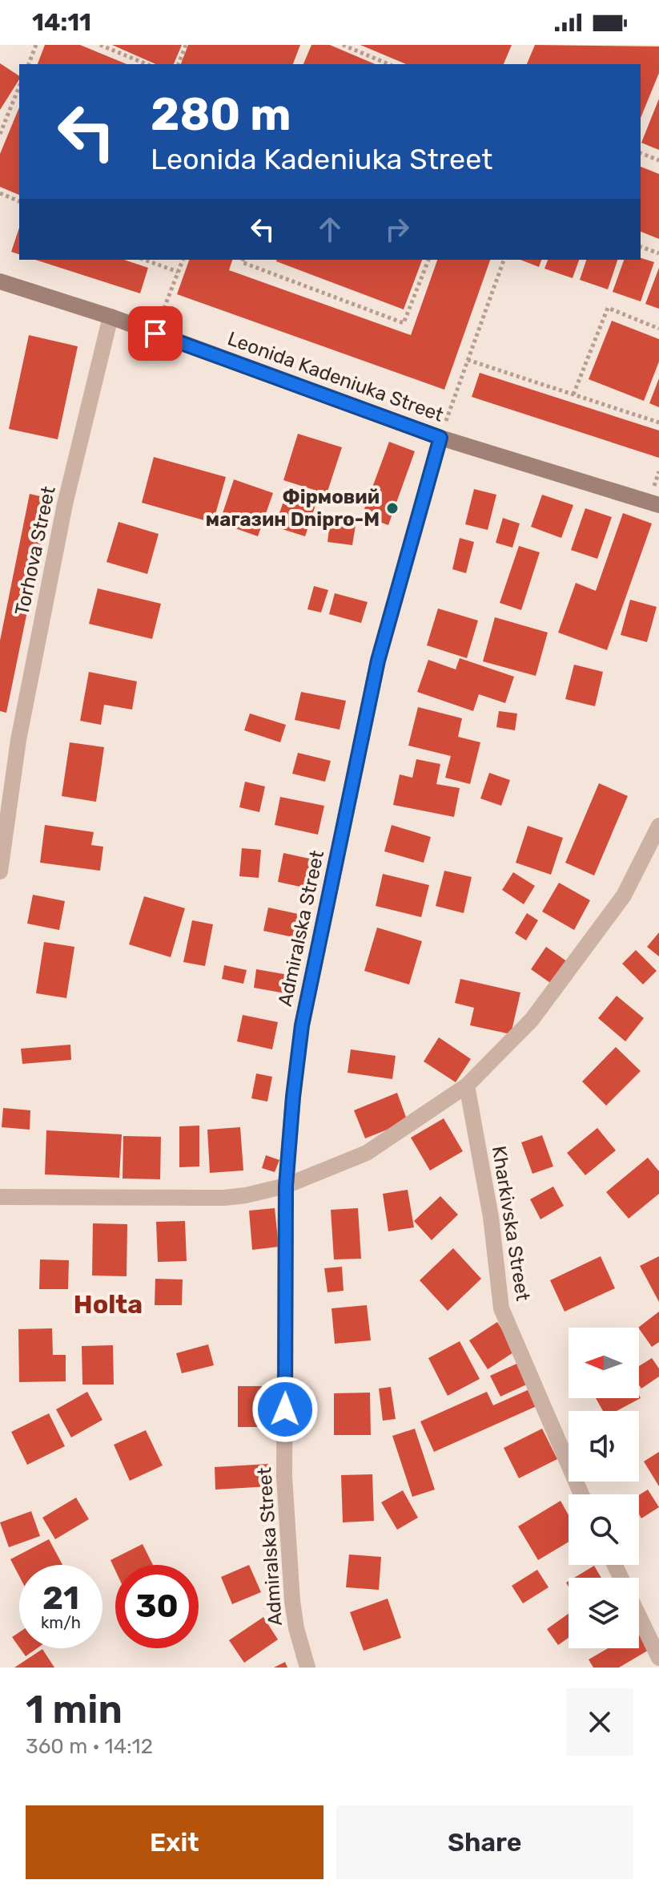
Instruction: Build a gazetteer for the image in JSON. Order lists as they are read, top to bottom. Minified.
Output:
{"streets":{"street":["Leonida Kadeniuka Street","Torhova Street","Admiralska Street","Kharkivska Street"]},"crossings":[["Leonida Kadeniuka Street","Torhova Street"],["Leonida Kadeniuka Street","Admiralska Street"]],"districts":["Holta"],"places":["Фірмовий магазин Dnipro-M"],"north":"left","page":{"status":"14:11","turn":["280 m","Leonida Kadeniuka Street"],"speed":"21 km/h","limit":"30","heading":["1 min","360 m · 14:12"],"buttons":["Exit","Share"]}}
